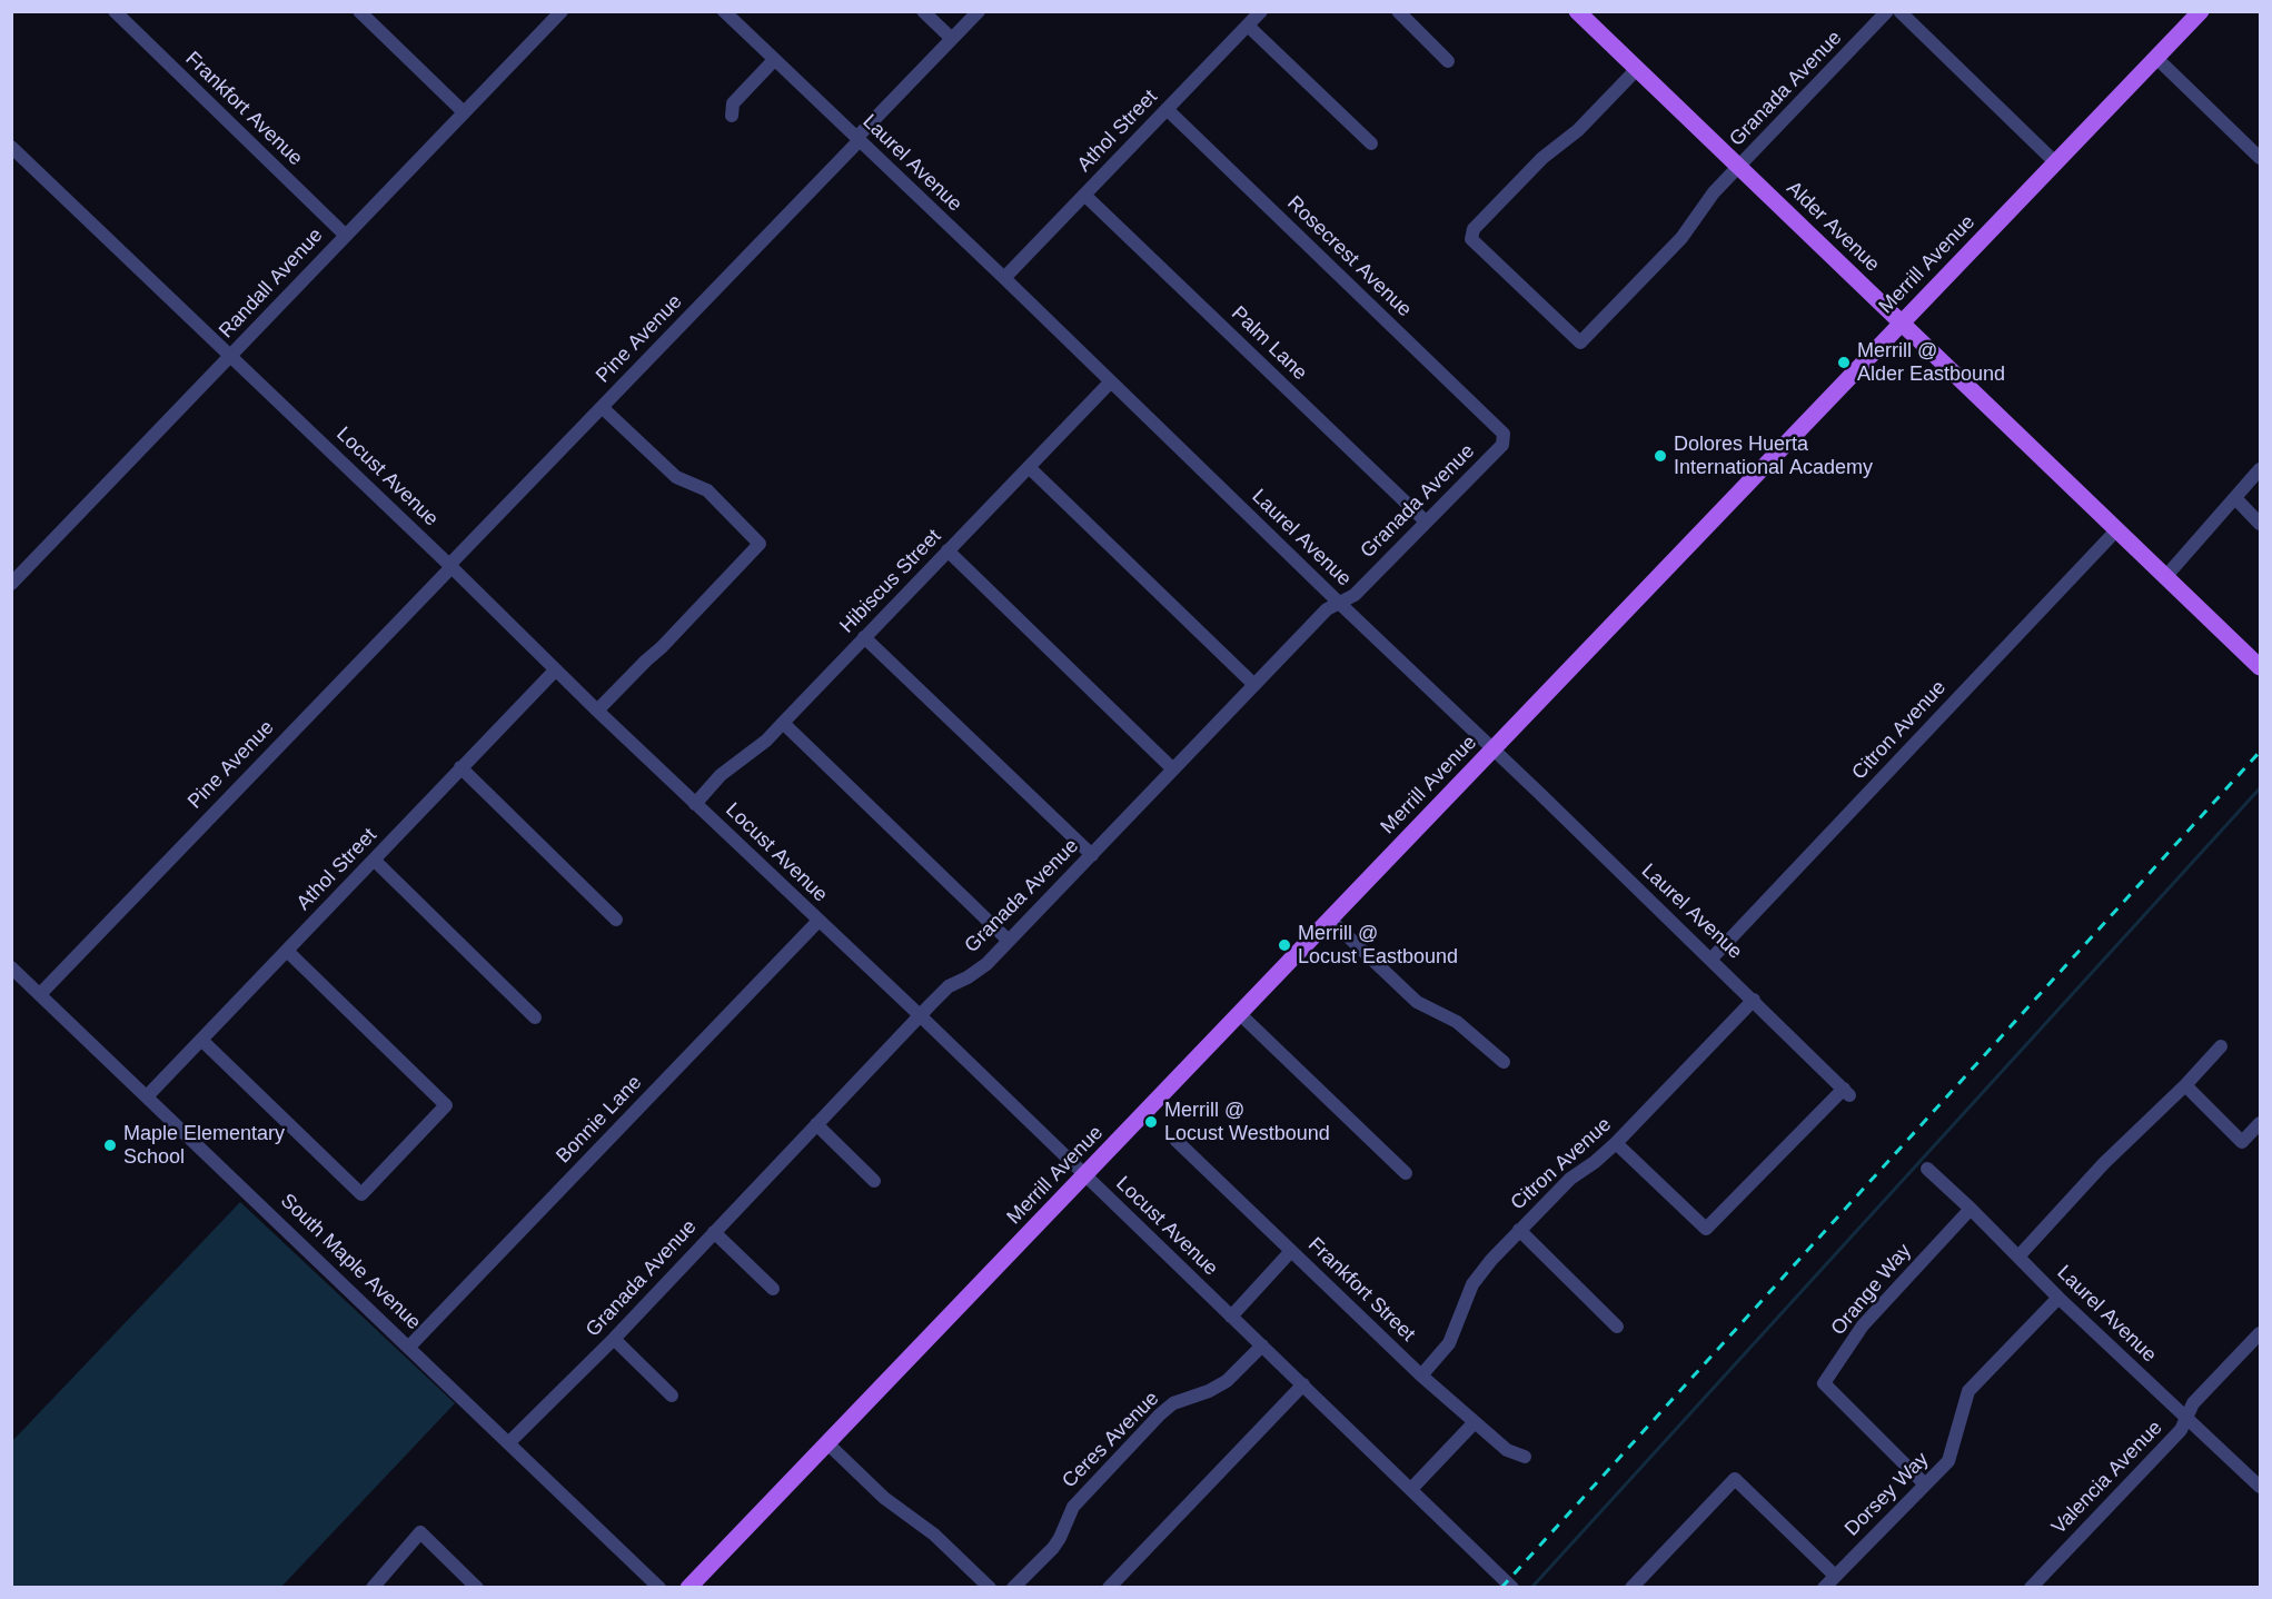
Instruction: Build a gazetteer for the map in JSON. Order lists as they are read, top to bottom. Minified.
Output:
{"streets":{"main road":["Alder Avenue","Merrill Avenue"],"street":["Granada Avenue","Frankfort Avenue","Athol Street","Laurel Avenue","Rosecrest Avenue","Randall Avenue","Pine Avenue","Palm Lane","Locust Avenue","Hibiscus Street","Citron Avenue","Bonnie Lane","South Maple Avenue","Frankfort Street","Orange Way","Ceres Avenue","Valencia Avenue","Dorsey Way"]},"crossings":[["Granada Avenue","Laurel Avenue"],["Granada Avenue","Alder Avenue"],["Granada Avenue","Rosecrest Avenue"],["Granada Avenue","Palm Lane"],["Granada Avenue","Locust Avenue"],["Granada Avenue","South Maple Avenue"],["Frankfort Avenue","Randall Avenue"],["Athol Street","Laurel Avenue"],["Athol Street","Rosecrest Avenue"],["Athol Street","Palm Lane"],["Athol Street","Locust Avenue"],["Athol Street","South Maple Avenue"],["Laurel Avenue","Merrill Avenue"],["Laurel Avenue","Pine Avenue"],["Laurel Avenue","Hibiscus Street"],["Laurel Avenue","Citron Avenue"],["Laurel Avenue","Orange Way"],["Laurel Avenue","Valencia Avenue"],["Laurel Avenue","Dorsey Way"],["Alder Avenue","Merrill Avenue"],["Alder Avenue","Citron Avenue"],["Merrill Avenue","Locust Avenue"],["Randall Avenue","Locust Avenue"],["Pine Avenue","Locust Avenue"],["Pine Avenue","South Maple Avenue"],["Locust Avenue","Hibiscus Street"],["Locust Avenue","Bonnie Lane"],["Locust Avenue","Ceres Avenue"],["Citron Avenue","Frankfort Street"],["Bonnie Lane","South Maple Avenue"],["Orange Way","Dorsey Way"]],"places":["Merrill @ Alder Eastbound","Dolores Huerta International Academy","Merrill @ Locust Eastbound","Merrill @ Locust Westbound","Maple Elementary School"]}
